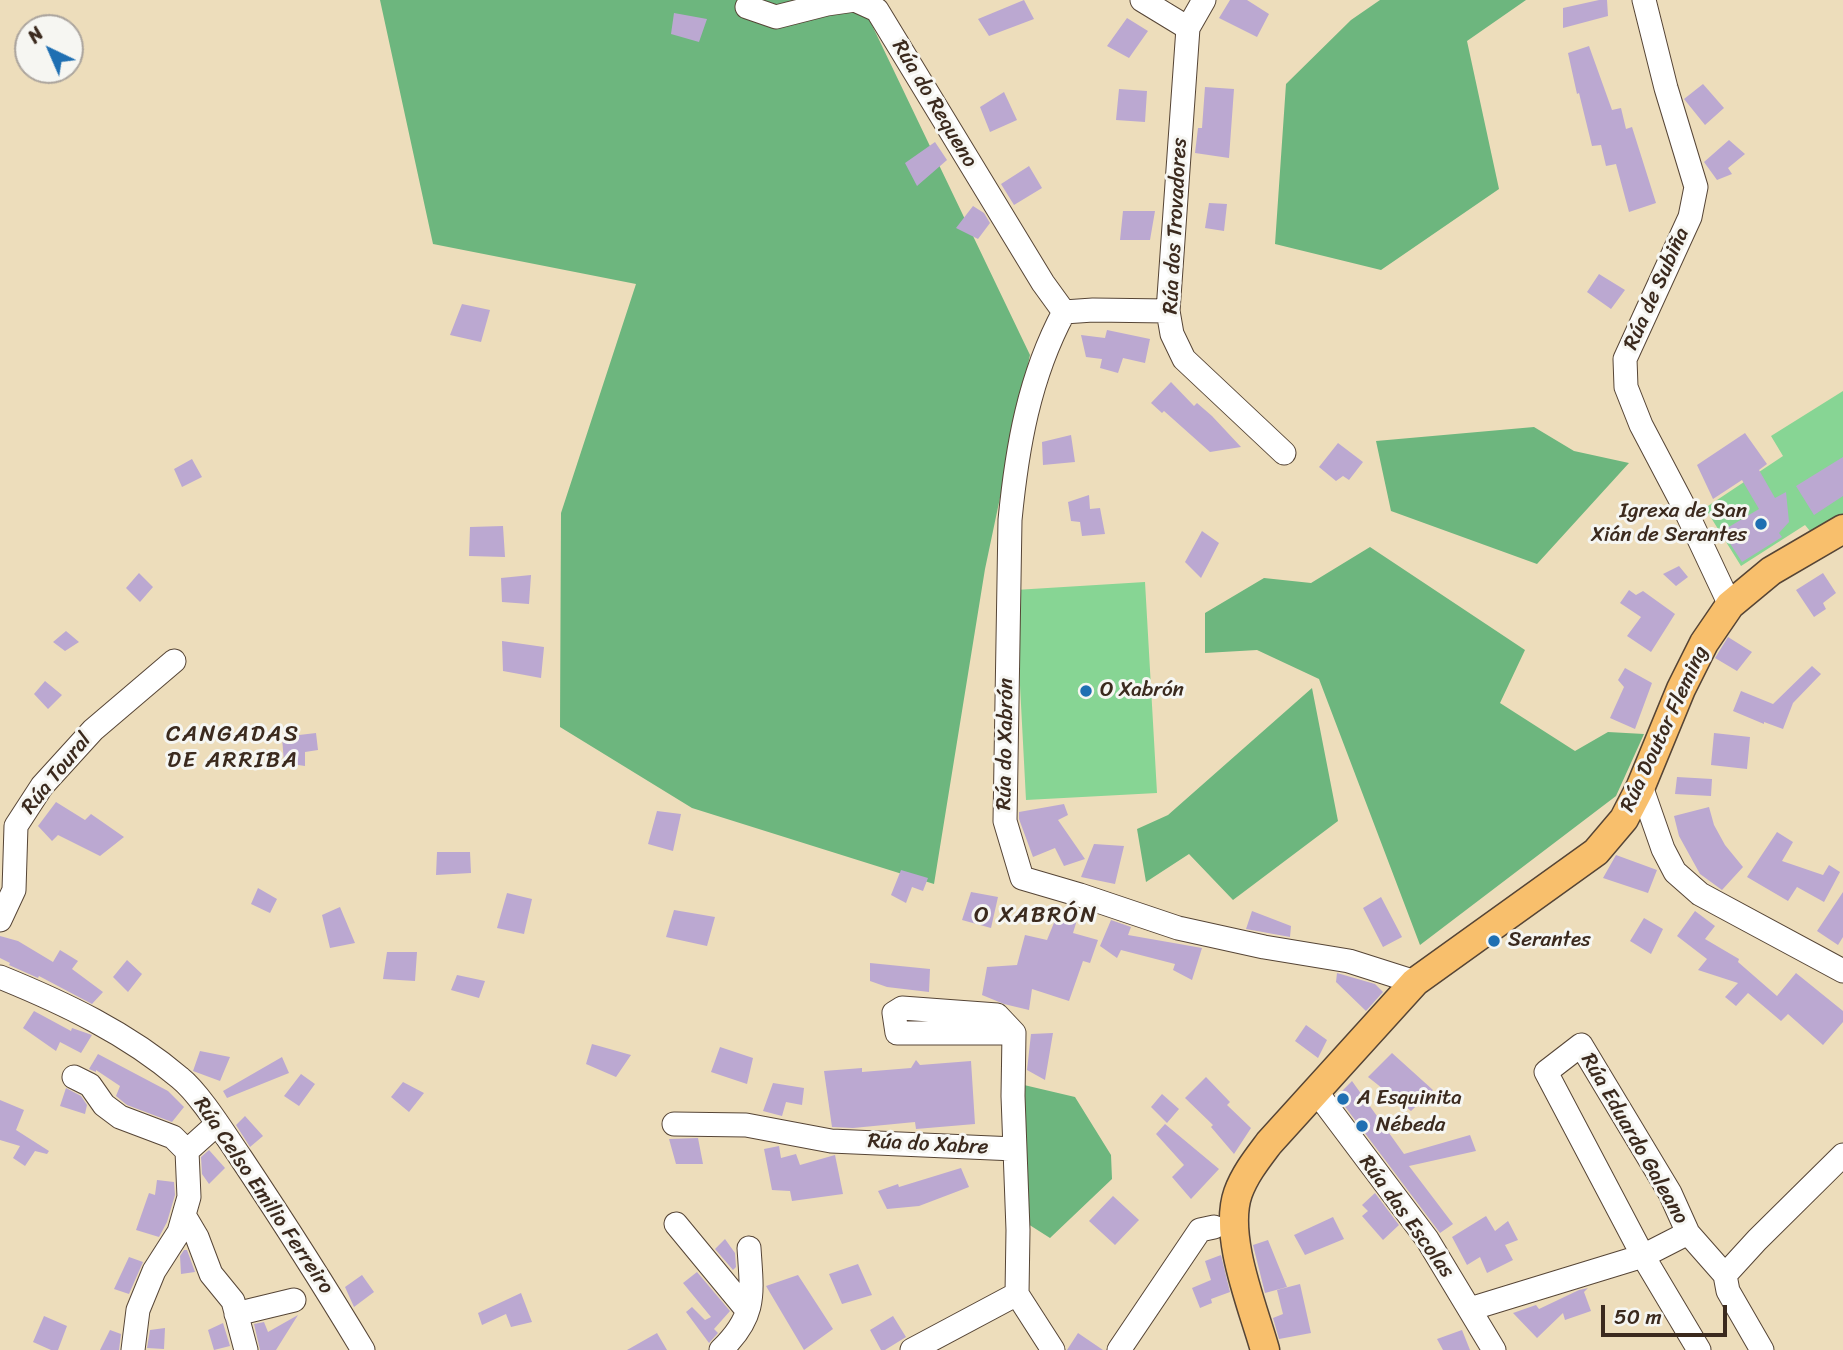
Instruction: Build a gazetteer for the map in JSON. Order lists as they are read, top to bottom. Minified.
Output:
{"streets":{"main road":["Rúa Doutor Fleming"],"street":["Rúa do Requeno","Rúa dos Trovadores","Rúa de Subiña","Rúa do Xabrón","Rúa Toural","Rúa Eduardo Galeano","Rúa do Xabre","Rúa Celso Emilio Ferreiro","Rúa das Escolas"]},"crossings":[["Rúa do Requeno","Rúa do Xabrón"],["Rúa de Subiña","Rúa Doutor Fleming"],["Rúa Doutor Fleming","Rúa do Xabrón"],["Rúa Doutor Fleming","Rúa das Escolas"]],"districts":["CANGADAS DE ARRIBA","O XABRÓN"],"places":["Igrexa de San Xián de Serantes","O Xabrón","Serantes","A Esquinita","Nébeda"],"scale_bar":"50 m","north":"top left"}
